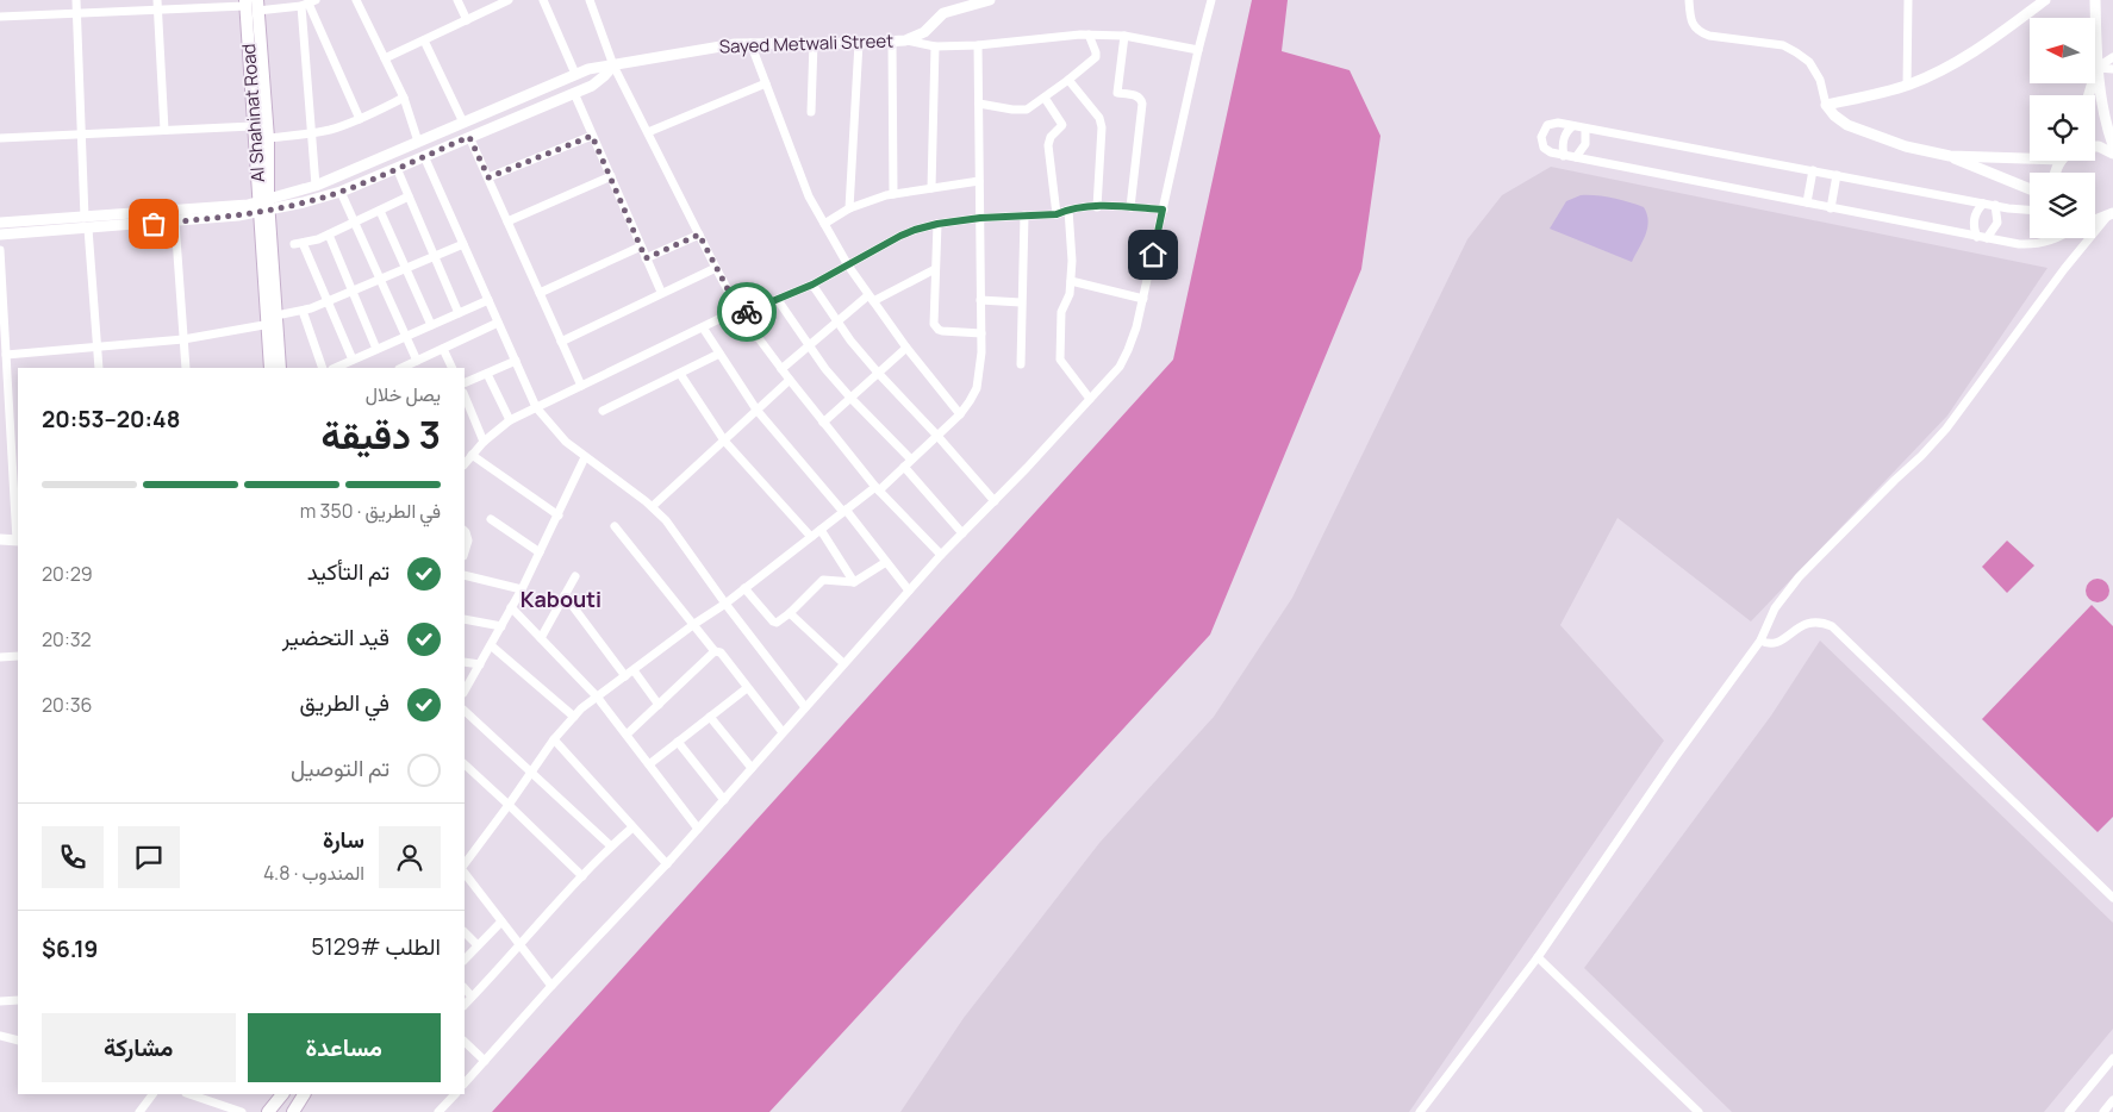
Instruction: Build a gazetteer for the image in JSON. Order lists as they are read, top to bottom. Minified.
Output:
{"streets":{"main road":["Al Shahinat Road"],"street":["Sayed Metwali Street"]},"crossings":[["Sayed Metwali Street","Al Shahinat Road"]],"districts":["Kabouti"],"north":"left","page":{"heading":["3 دقيقة","يصل خلال","20:48–20:53"],"panel":["سارة","المندوب · 4.8","الطلب #5129","$6.19"],"bar":"في الطريق · 350 m","list":[["تم التأكيد","20:29"],["قيد التحضير","20:32"],["في الطريق","20:36"],"تم التوصيل"],"buttons":["مساعدة","مشاركة"]}}
